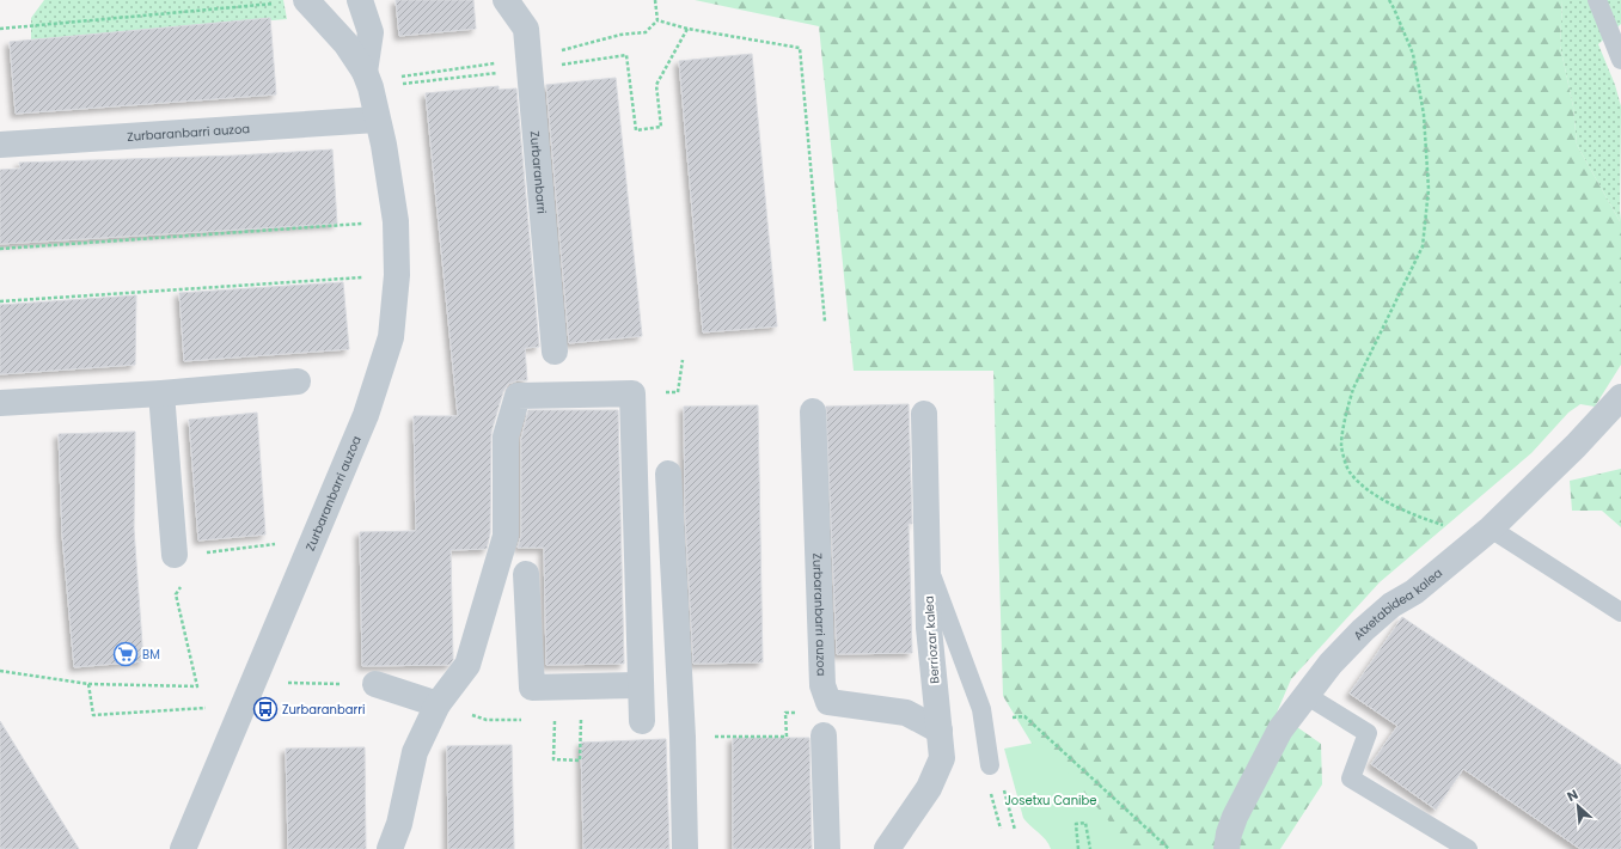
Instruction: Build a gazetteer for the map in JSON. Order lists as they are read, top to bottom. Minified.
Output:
{"streets":{"street":["Zurbaranbarri auzoa","Zurbaranbarri","Atxetabidea kalea","Berriozar kalea"]},"crossings":[["Zurbaranbarri auzoa","Berriozar kalea"]],"parks":["Josetxu Canibe"],"places":{"supermarket":["BM"],"bus stop":["Zurbaranbarri"]},"north":"top left"}
